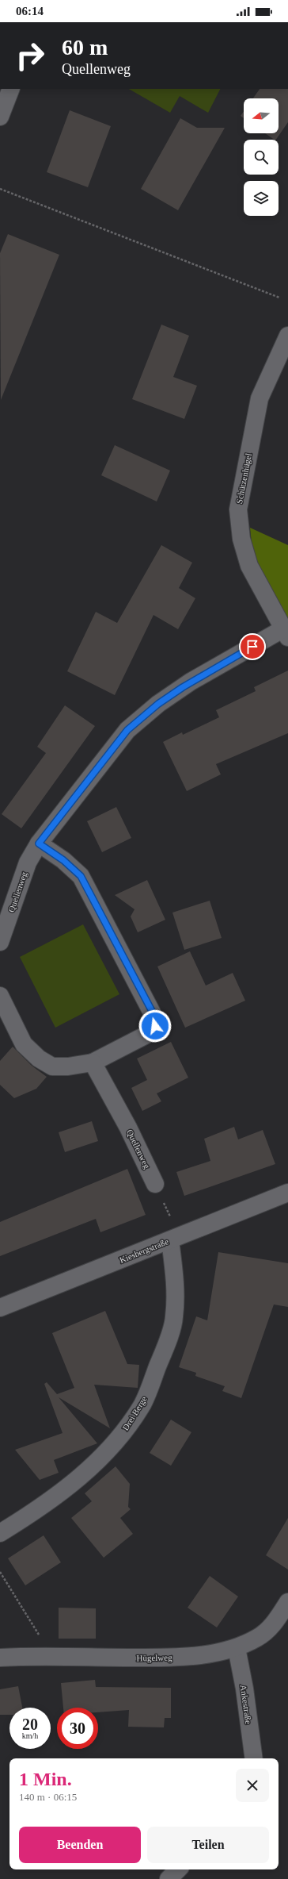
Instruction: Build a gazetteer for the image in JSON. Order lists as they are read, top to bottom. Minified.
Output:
{"streets":{"street":["Schützenhügel","Quellenweg","Kiesbergstraße","Drei Berge","Hügelweg","Ankestraße"]},"crossings":[["Schützenhügel","Quellenweg"],["Kiesbergstraße","Drei Berge"],["Hügelweg","Ankestraße"]],"north":"left","page":{"status":"06:14","turn":["60 m","Quellenweg"],"speed":"20 km/h","limit":"30","heading":["1 Min.","140 m · 06:15"],"buttons":["Beenden","Teilen"]}}
